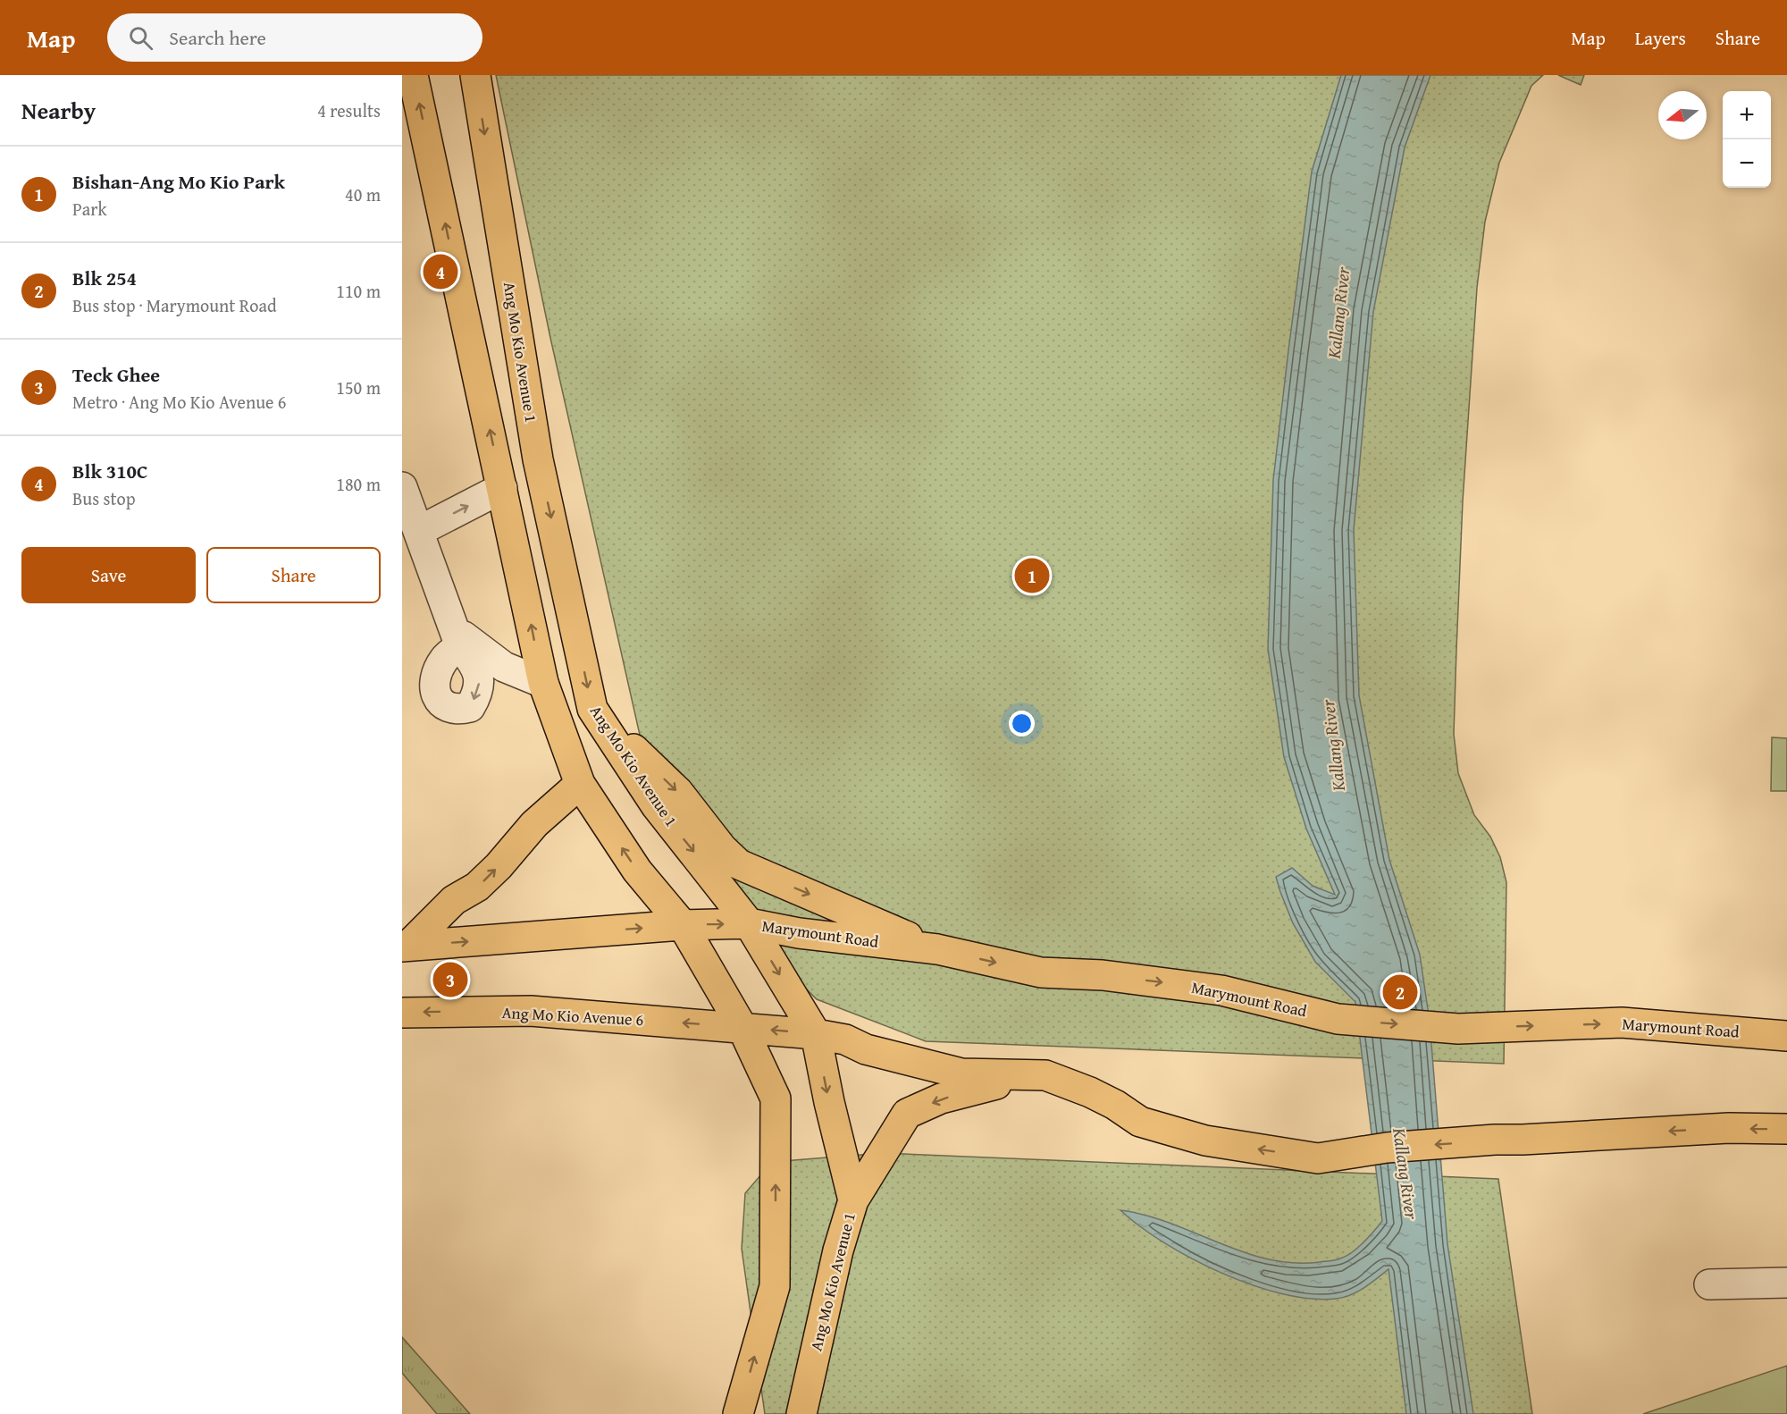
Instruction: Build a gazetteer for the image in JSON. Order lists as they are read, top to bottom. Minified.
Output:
{"streets":{"main road":["Ang Mo Kio Avenue 1","Marymount Road","Ang Mo Kio Avenue 6"]},"crossings":[["Ang Mo Kio Avenue 1","Marymount Road"]],"water":["Kallang River"],"north":"left","page":{"header":"Map","search":"Search here","nav":["Map","Layers","Share"],"heading":["Nearby","4 results"],"map_buttons":["+","−"],"list":[{"mark":"1","name":"Bishan-Ang Mo Kio Park","note":"Park","value":"40 m"},{"mark":"2","name":"Blk 254","note":"Bus stop · Marymount Road","value":"110 m"},{"mark":"3","name":"Teck Ghee","note":"Metro · Ang Mo Kio Avenue 6","value":"150 m"},{"mark":"4","name":"Blk 310C","note":"Bus stop","value":"180 m"}],"pins":["4","1","3","2"],"buttons":["Save","Share"]}}
